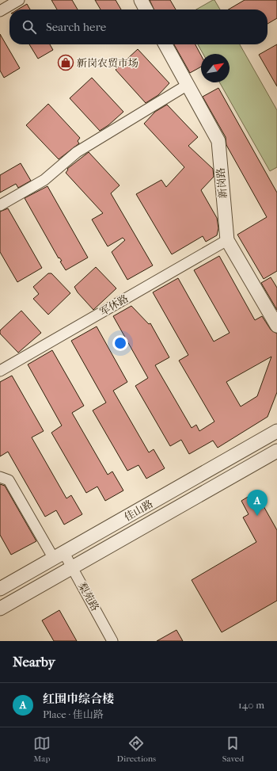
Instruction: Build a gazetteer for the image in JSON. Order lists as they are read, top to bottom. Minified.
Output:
{"streets":{"street":["新岗路","军休路","佳山路","梨苑路"]},"crossings":[["新岗路","军休路"],["佳山路","梨苑路"]],"places":{"shop":["新岗农贸市场"]},"north":"top right","page":{"search":"Search here","pins":"A","heading":"Nearby","list":[{"mark":"A","name":"红围巾综合楼","note":"Place · 佳山路","value":"140 m"}],"nav":["Map","Directions","Saved"]}}
